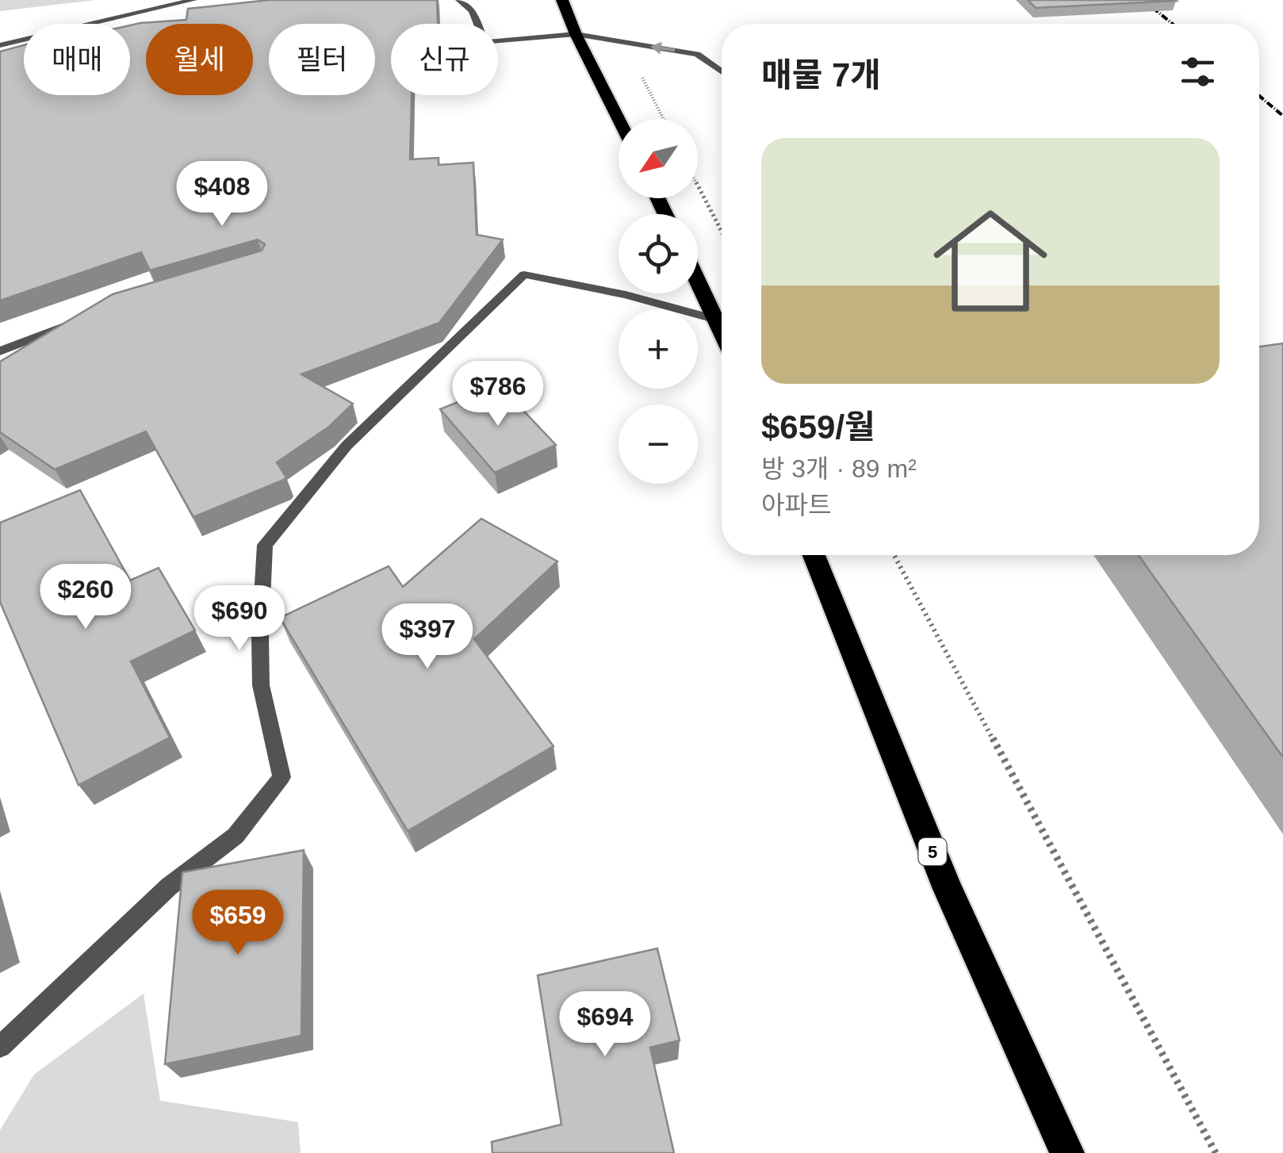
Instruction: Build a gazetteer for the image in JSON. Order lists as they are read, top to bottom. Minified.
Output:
{"streets":{"highway":["5"]},"north":"bottom left","page":{"chip":["매매","월세","필터","신규"],"heading":"매물 7개","map_buttons":["+","−"],"list":[{"name":"$659/월","note":"방 3개 · 89 m² · 아파트"}],"price":["$408","$786","$260","$690","$397","$659","$694"]}}
